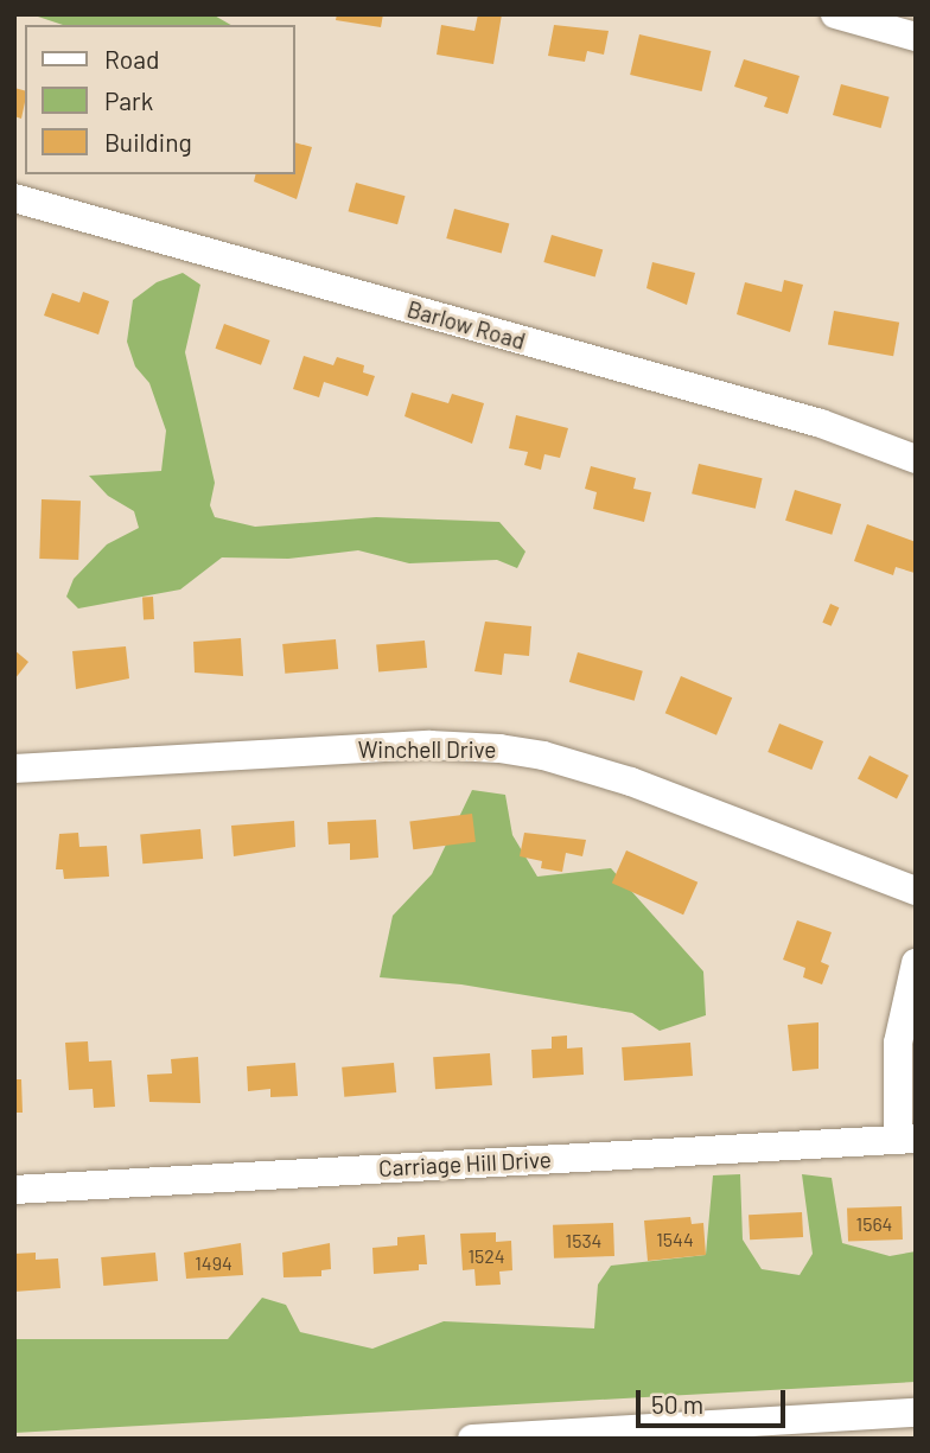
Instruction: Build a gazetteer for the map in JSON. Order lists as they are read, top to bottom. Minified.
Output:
{"streets":{"street":["Barlow Road","Winchell Drive","Carriage Hill Drive"]},"house_numbers":["1564","1544","1534","1524","1494"],"legend":["Road","Park","Building"],"scale_bar":"50 m"}
